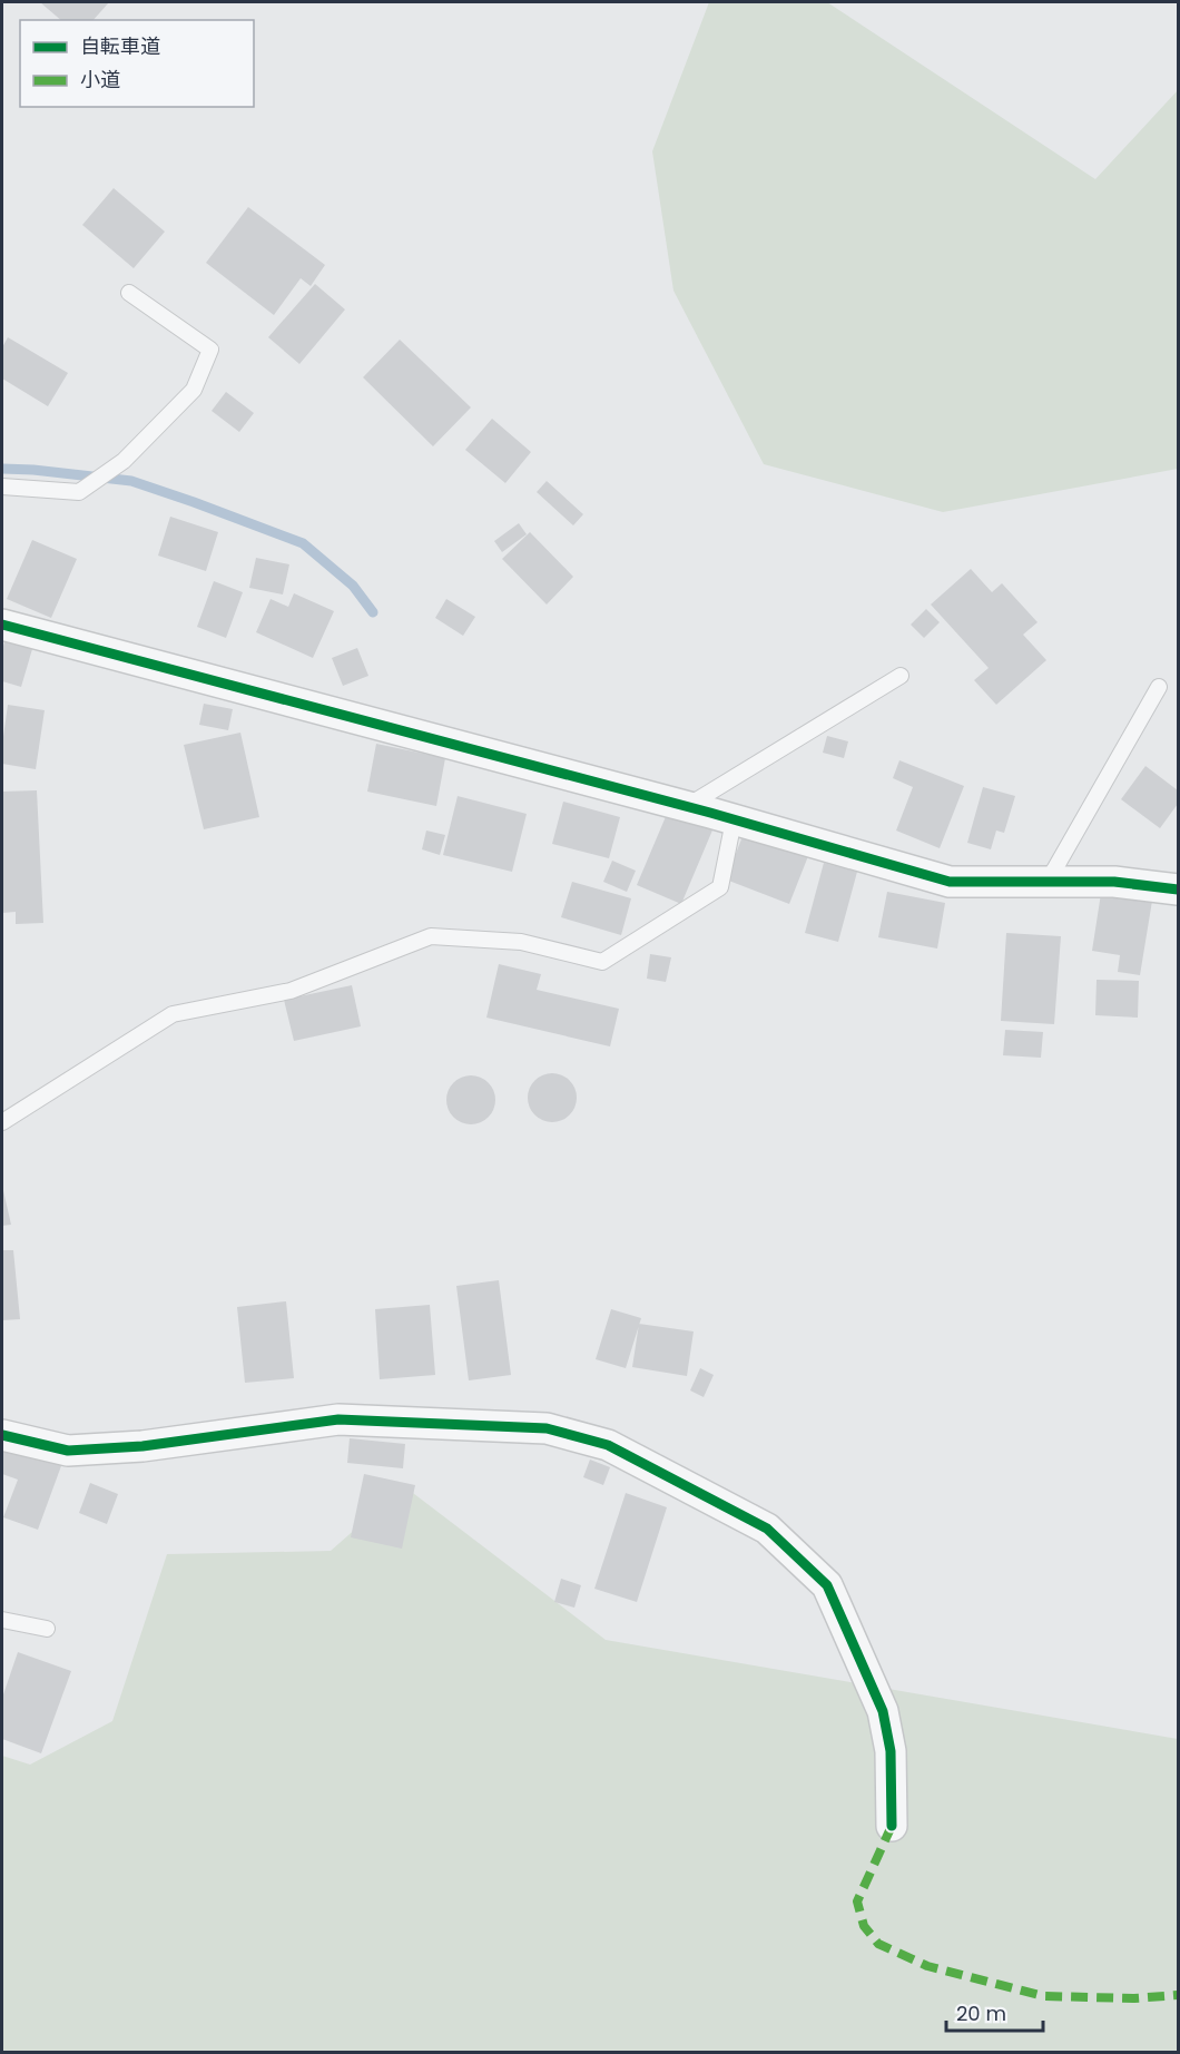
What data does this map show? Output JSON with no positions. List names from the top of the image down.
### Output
{
  "legend": ["自転車道", "小道"],
  "scale_bar": "20 m"
}
